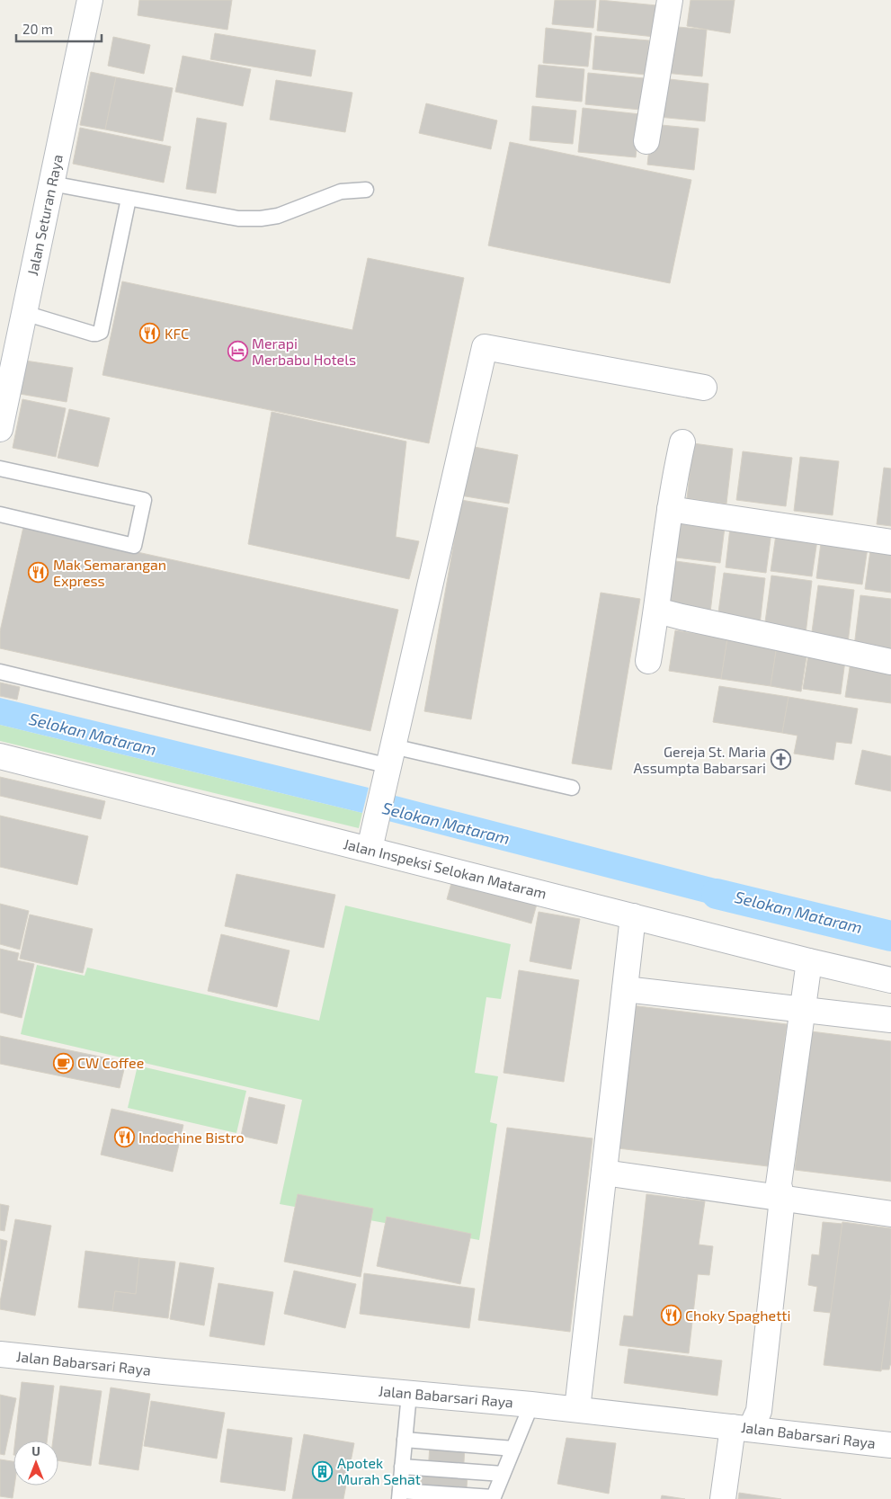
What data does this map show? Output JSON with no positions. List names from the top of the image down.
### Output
{
  "streets": {
    "street": ["Jalan Seturan Raya", "Jalan Inspeksi Selokan Mataram", "Jalan Babarsari Raya"]
  },
  "water": ["Selokan Mataram"],
  "places": {
    "restaurant": [
      "KFC",
      "Mak Semarangan Express",
      "Indochine Bistro",
      "Choky Spaghetti"
    ],
    "hotel": ["Merapi Merbabu Hotels"],
    "church": ["Gereja St. Maria Assumpta Babarsari"],
    "cafe": ["CW Coffee"],
    "building": ["Apotek Murah Sehat"]
  },
  "scale_bar": "20 m",
  "north": "top"
}
